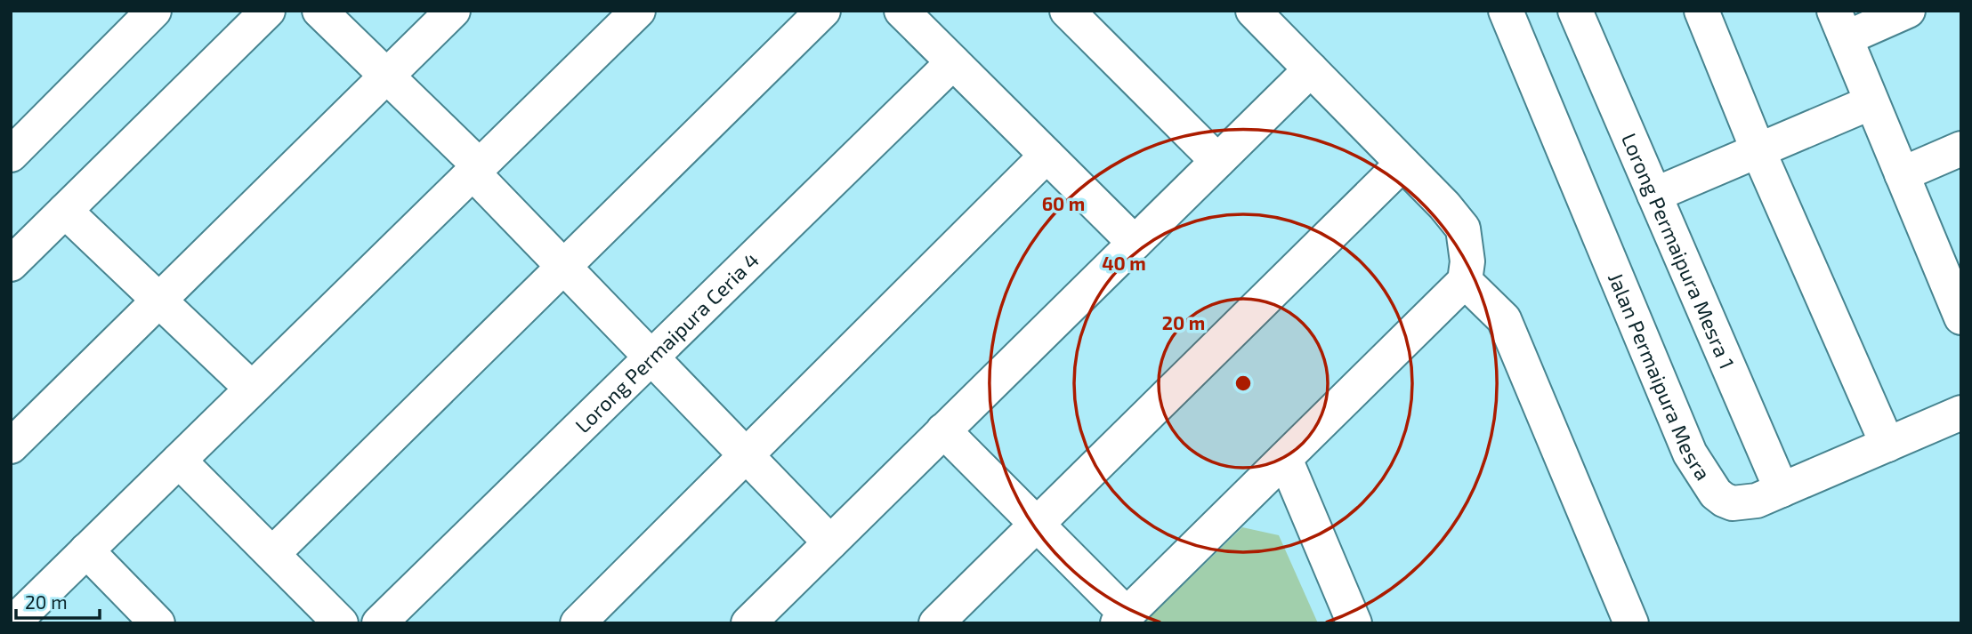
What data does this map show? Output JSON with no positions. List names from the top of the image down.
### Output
{
  "streets": {
    "street": ["Lorong Permaipura Mesra 1", "Lorong Permaipura Ceria 4", "Jalan Permaipura Mesra"]
  },
  "crossings": [
    ["Lorong Permaipura Mesra 1", "Jalan Permaipura Mesra"]
  ],
  "scale_bar": "20 m",
  "rings": ["60 m", "40 m", "20 m"]
}
